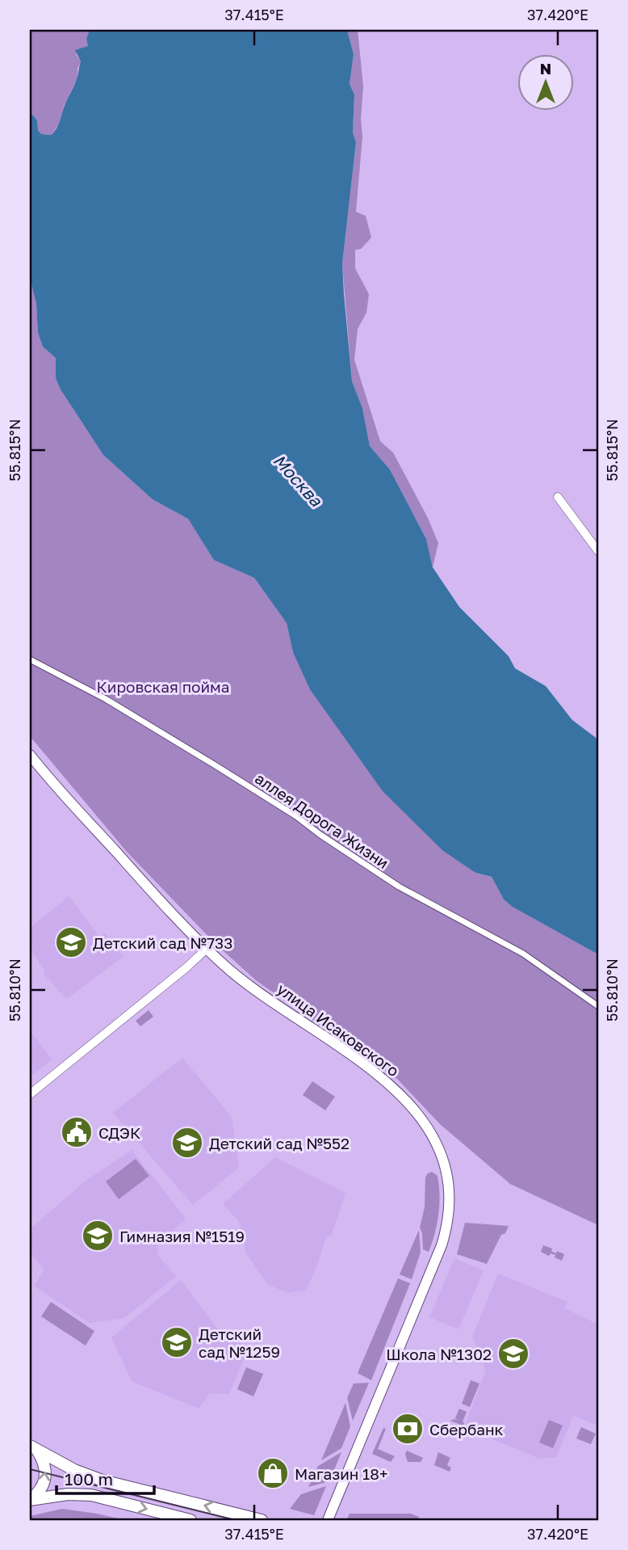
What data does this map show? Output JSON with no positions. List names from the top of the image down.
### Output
{
  "streets": {
    "street": ["аллея Дорога Жизни", "улица Исаковского"]
  },
  "water": ["Москва"],
  "parks": ["Кировская пойма"],
  "places": {
    "school or university": [
      "Детский сад №733",
      "Детский сад №552",
      "Гимназия №1519",
      "Детский сад №1259",
      "Школа №1302"
    ],
    "public building": ["СДЭК"],
    "bank": ["Сбербанк"],
    "shop": ["Магазин 18+"]
  },
  "scale_bar": "100 m",
  "north": "top",
  "coordinates": [
    "37.415°E",
    "37.420°E",
    "55.815°N",
    "55.810°N"
  ]
}
